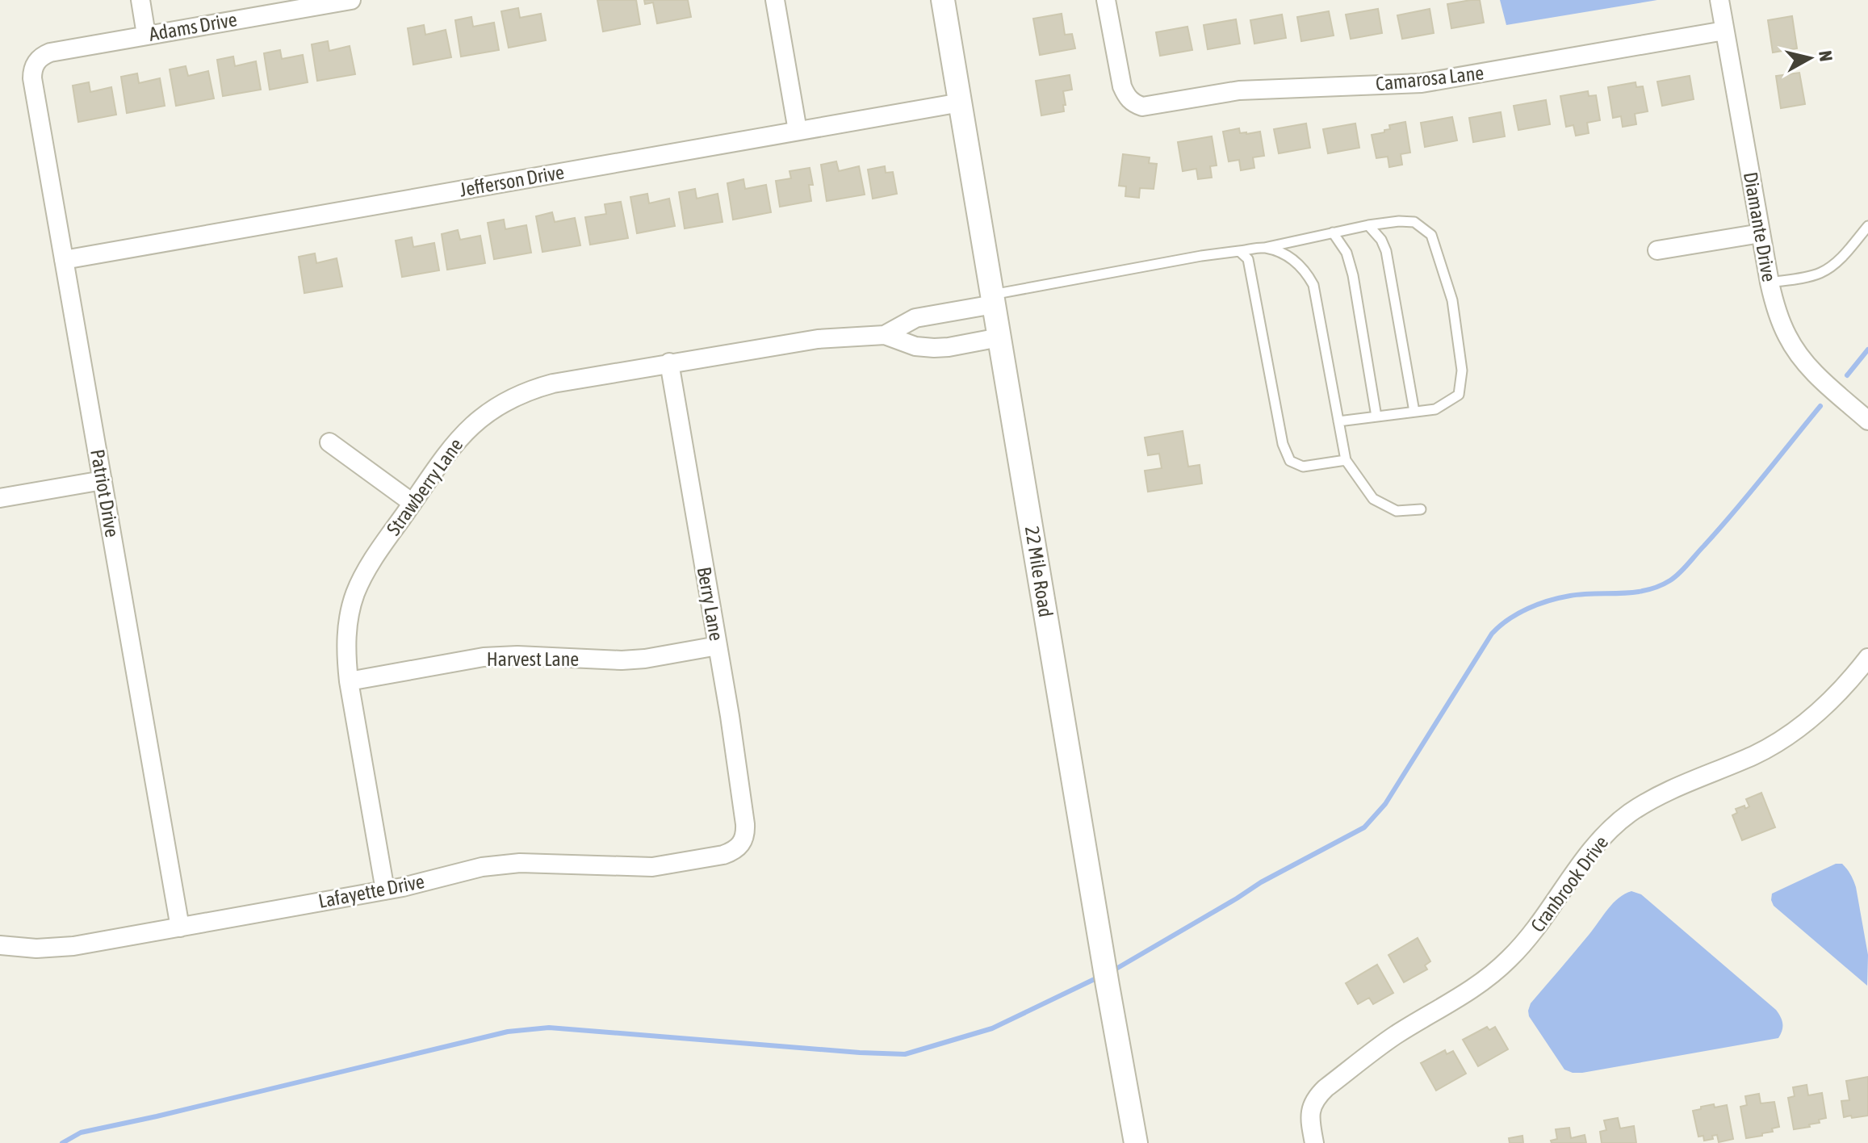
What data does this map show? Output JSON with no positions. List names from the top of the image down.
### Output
{
  "streets": {
    "street": [
      "Adams Drive",
      "Camarosa Lane",
      "Jefferson Drive",
      "Diamante Drive",
      "Strawberry Lane",
      "Patriot Drive",
      "22 Mile Road",
      "Berry Lane",
      "Harvest Lane",
      "Cranbrook Drive",
      "Lafayette Drive"
    ]
  },
  "crossings": [
    ["Adams Drive", "Patriot Drive"],
    ["Camarosa Lane", "Diamante Drive"],
    ["Jefferson Drive", "Patriot Drive"],
    ["Jefferson Drive", "22 Mile Road"],
    ["Strawberry Lane", "22 Mile Road"],
    ["Strawberry Lane", "Berry Lane"],
    ["Strawberry Lane", "Harvest Lane"],
    ["Strawberry Lane", "Lafayette Drive"],
    ["Patriot Drive", "Lafayette Drive"],
    ["Berry Lane", "Harvest Lane"],
    ["Berry Lane", "Lafayette Drive"]
  ],
  "north": "right"
}
